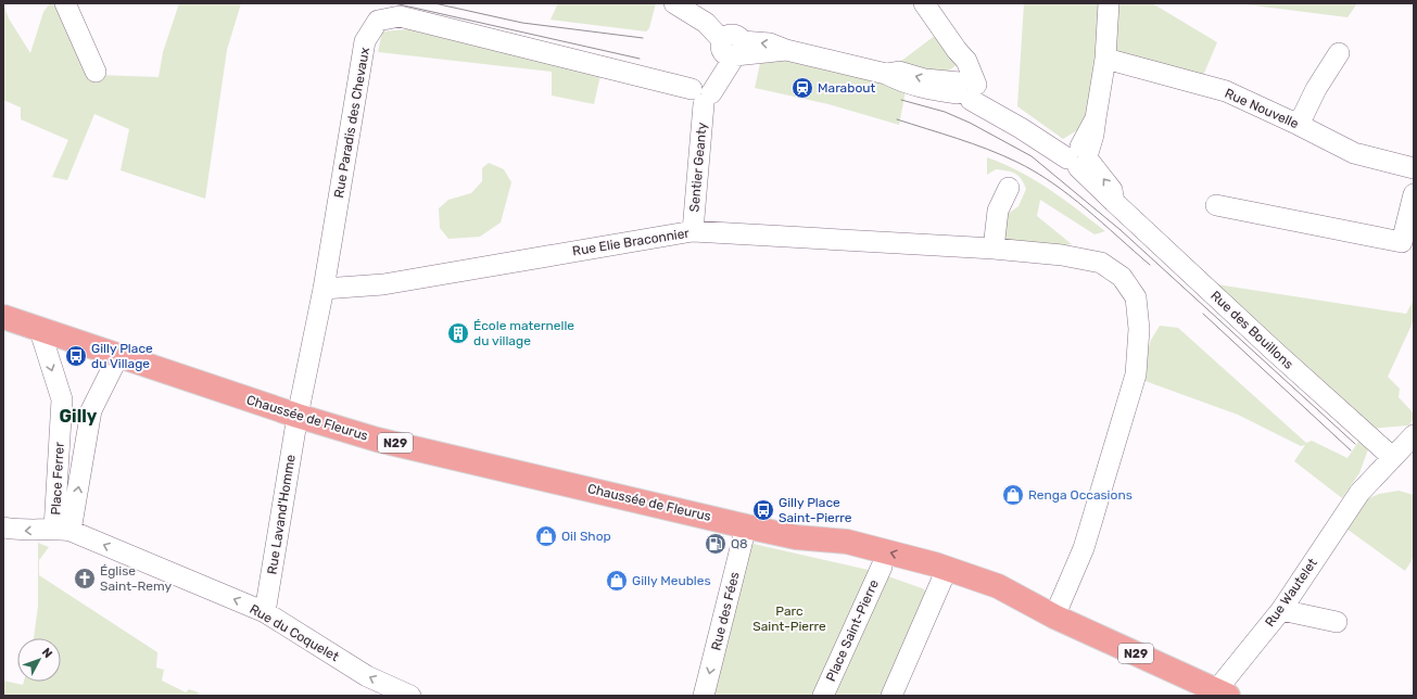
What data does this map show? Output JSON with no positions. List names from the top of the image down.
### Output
{
  "streets": {
    "main road": ["Chaussée de Fleurus", "N29"],
    "street": [
      "Rue Nouvelle",
      "Rue Paradis des Chevaux",
      "Sentier Geanty",
      "Rue Elie Braconnier",
      "Rue des Bouillons",
      "Place Ferrer",
      "Rue Lavand'Homme",
      "Rue Wautelet",
      "Rue des Fées",
      "Place Saint-Pierre",
      "Rue du Coquelet"
    ]
  },
  "crossings": [
    ["Rue Paradis des Chevaux", "Sentier Geanty"],
    ["Rue Paradis des Chevaux", "Rue Elie Braconnier"],
    ["Rue Paradis des Chevaux", "Chaussée de Fleurus"],
    ["Rue Paradis des Chevaux", "Rue Lavand'Homme"],
    ["Sentier Geanty", "Rue Elie Braconnier"],
    ["Rue Elie Braconnier", "Chaussée de Fleurus"],
    ["Rue des Bouillons", "Rue Wautelet"],
    ["Chaussée de Fleurus", "Place Ferrer"],
    ["Chaussée de Fleurus", "Rue Lavand'Homme"],
    ["Chaussée de Fleurus", "Rue Wautelet"],
    ["Chaussée de Fleurus", "Rue des Fées"],
    ["Chaussée de Fleurus", "Place Saint-Pierre"],
    ["Place Ferrer", "Rue du Coquelet"],
    ["Rue Lavand'Homme", "Rue du Coquelet"]
  ],
  "one_way": ["Rue des Fées", "Rue du Coquelet"],
  "districts": ["Gilly"],
  "parks": ["Parc Saint-Pierre"],
  "places": {
    "station": ["Marabout"],
    "building": ["École maternelle du village"],
    "bus stop": ["Gilly Place du Village", "Gilly Place Saint-Pierre"],
    "shop": ["Renga Occasions", "Oil Shop", "Gilly Meubles"],
    "fuel station": ["Q8"],
    "church": ["Église Saint-Remy"]
  },
  "north": "top right"
}
